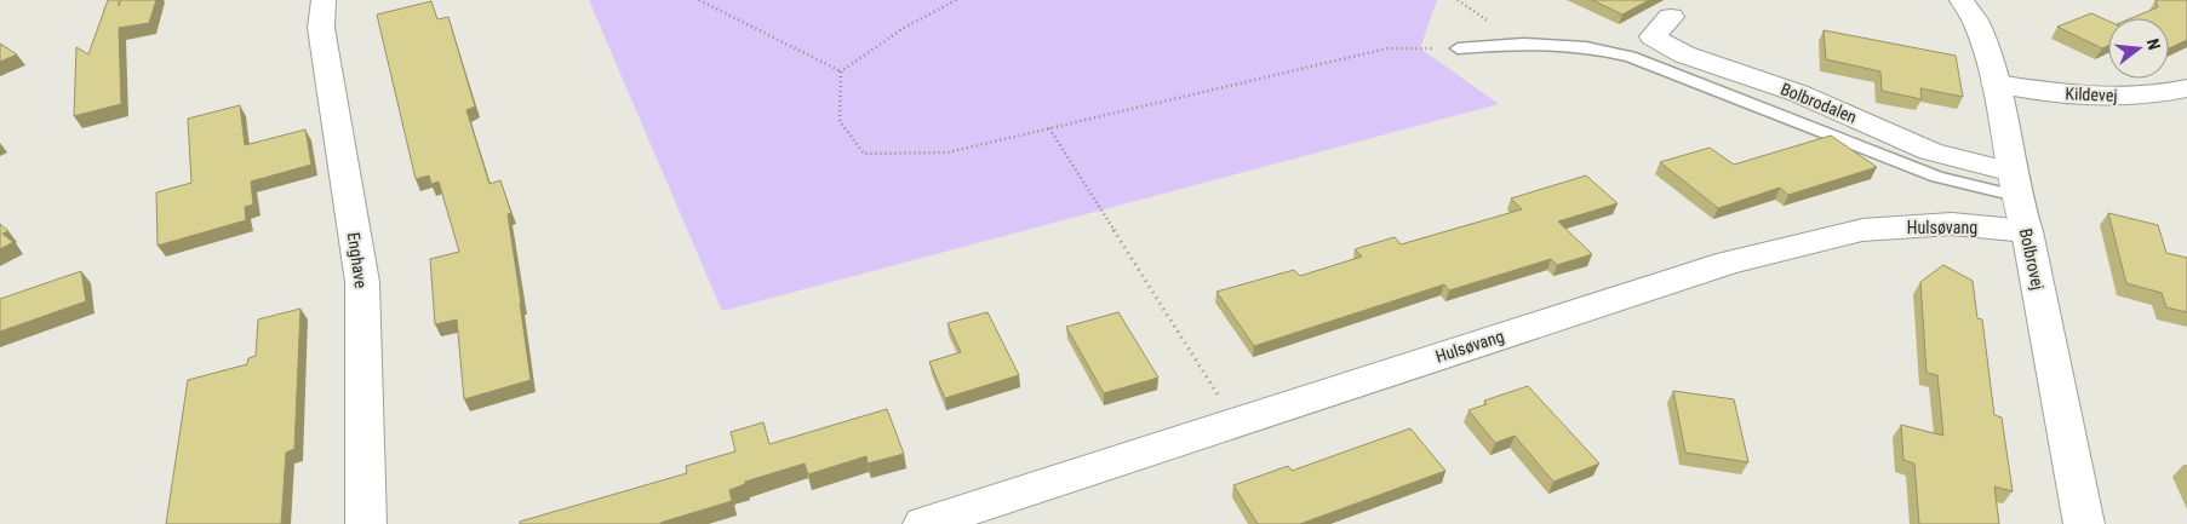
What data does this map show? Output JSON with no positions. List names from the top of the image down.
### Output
{
  "streets": {
    "street": [
      "Kildevej",
      "Bolbrodalen",
      "Hulsøvang",
      "Bolbrovej",
      "Enghave"
    ]
  },
  "crossings": [
    ["Kildevej", "Bolbrovej"],
    ["Bolbrodalen", "Bolbrovej"],
    ["Hulsøvang", "Bolbrovej"]
  ],
  "north": "right"
}
